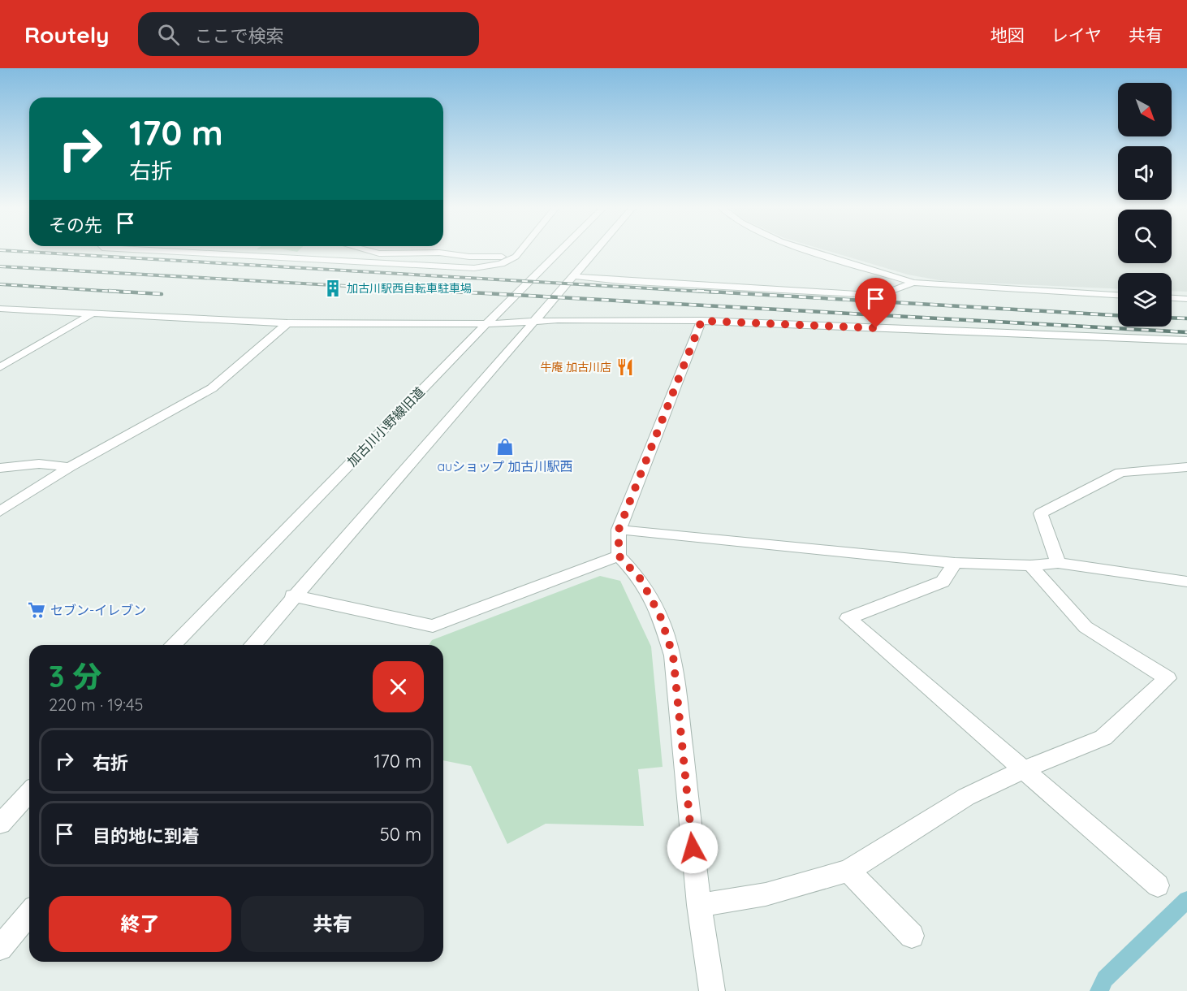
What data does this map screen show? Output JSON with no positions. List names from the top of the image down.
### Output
{
  "streets": {
    "street": ["加古川小野線旧道"]
  },
  "places": {
    "building": ["加古川駅西自転車駐車場"],
    "restaurant": ["牛庵 加古川店"],
    "shop": ["auショップ 加古川駅西"],
    "supermarket": ["セブン-イレブン"]
  },
  "north": "bottom right",
  "page": {
    "header": "Routely",
    "search": "ここで検索",
    "nav": ["地図", "レイヤ", "共有"],
    "turn": ["170 m", "右折"],
    "then": "その先",
    "heading": ["3 分", "220 m · 19:45"],
    "list": [
      {
        "name": "右折",
        "value": "170 m"
      },
      {
        "name": "目的地に到着",
        "value": "50 m"
      }
    ],
    "buttons": ["終了", "共有"]
  }
}
